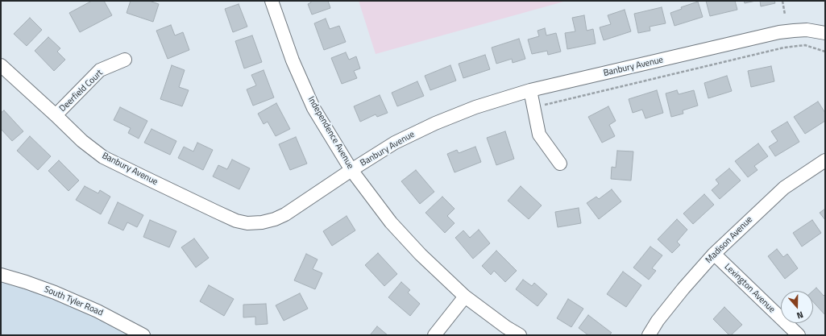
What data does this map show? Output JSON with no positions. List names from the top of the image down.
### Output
{
  "streets": {
    "street": [
      "Banbury Avenue",
      "Deerfield Court",
      "Independence Avenue",
      "Madison Avenue",
      "Lexington Avenue",
      "South Tyler Road"
    ]
  },
  "crossings": [
    ["Banbury Avenue", "Deerfield Court"],
    ["Banbury Avenue", "Independence Avenue"],
    ["Madison Avenue", "Lexington Avenue"]
  ],
  "north": "bottom"
}
